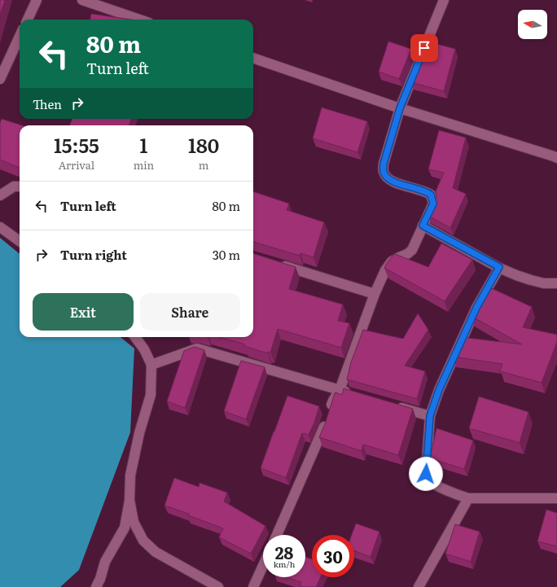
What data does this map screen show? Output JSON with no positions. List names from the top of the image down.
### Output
{
  "north": "left",
  "page": {
    "turn": ["80 m", "Turn left"],
    "then": "Then",
    "eta": [
      "15:55",
      "Arrival",
      "1",
      "min",
      "180",
      "m"
    ],
    "list": [
      {
        "name": "Turn left",
        "value": "80 m"
      },
      {
        "name": "Turn right",
        "value": "30 m"
      }
    ],
    "buttons": ["Exit", "Share"],
    "speed": "28 km/h",
    "limit": "30"
  }
}
